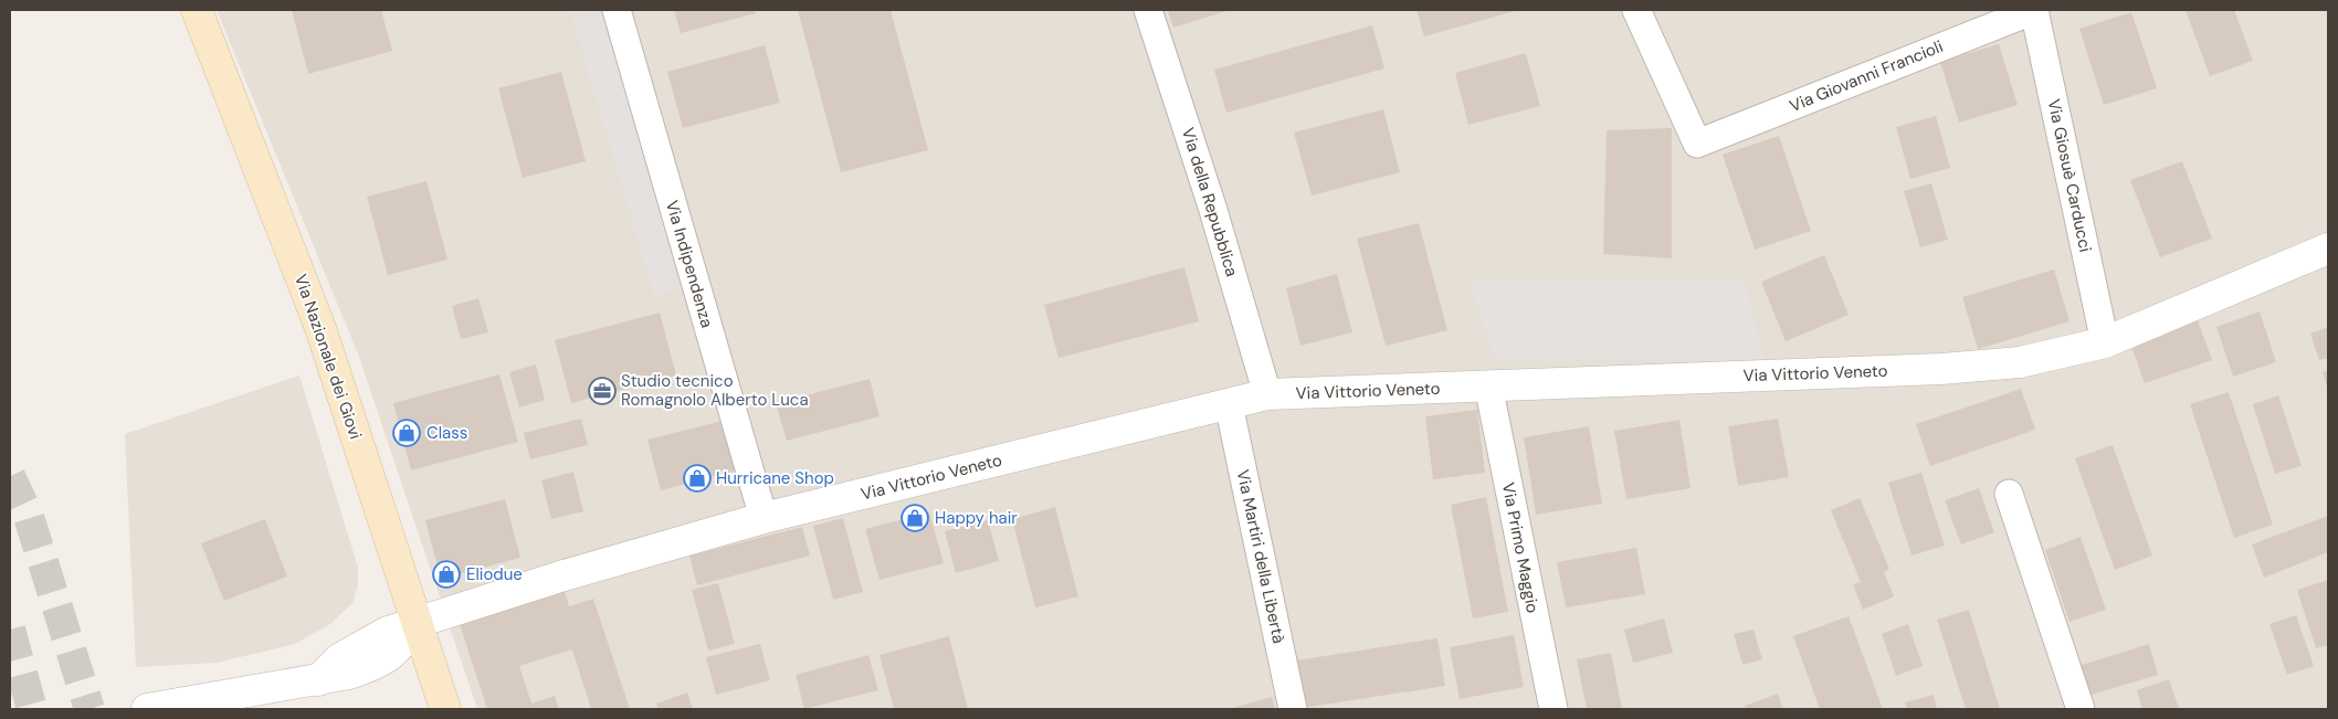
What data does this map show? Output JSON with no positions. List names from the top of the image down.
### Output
{
  "streets": {
    "main road": ["Via Nazionale dei Giovi"],
    "street": [
      "Via Giovanni Francioli",
      "Via Giosuè Carducci",
      "Via della Repubblica",
      "Via Indipendenza",
      "Via Vittorio Veneto",
      "Via Primo Maggio",
      "Via Martiri della Libertà"
    ]
  },
  "crossings": [
    ["Via Giovanni Francioli", "Via Giosuè Carducci"],
    ["Via Giosuè Carducci", "Via Vittorio Veneto"],
    ["Via della Repubblica", "Via Vittorio Veneto"],
    ["Via Indipendenza", "Via Vittorio Veneto"],
    ["Via Nazionale dei Giovi", "Via Vittorio Veneto"],
    ["Via Vittorio Veneto", "Via Primo Maggio"],
    ["Via Vittorio Veneto", "Via Martiri della Libertà"]
  ],
  "places": {
    "office": ["Studio tecnico Romagnolo Alberto Luca"],
    "shop": [
      "Class",
      "Hurricane Shop",
      "Happy hair",
      "Eliodue"
    ]
  }
}
